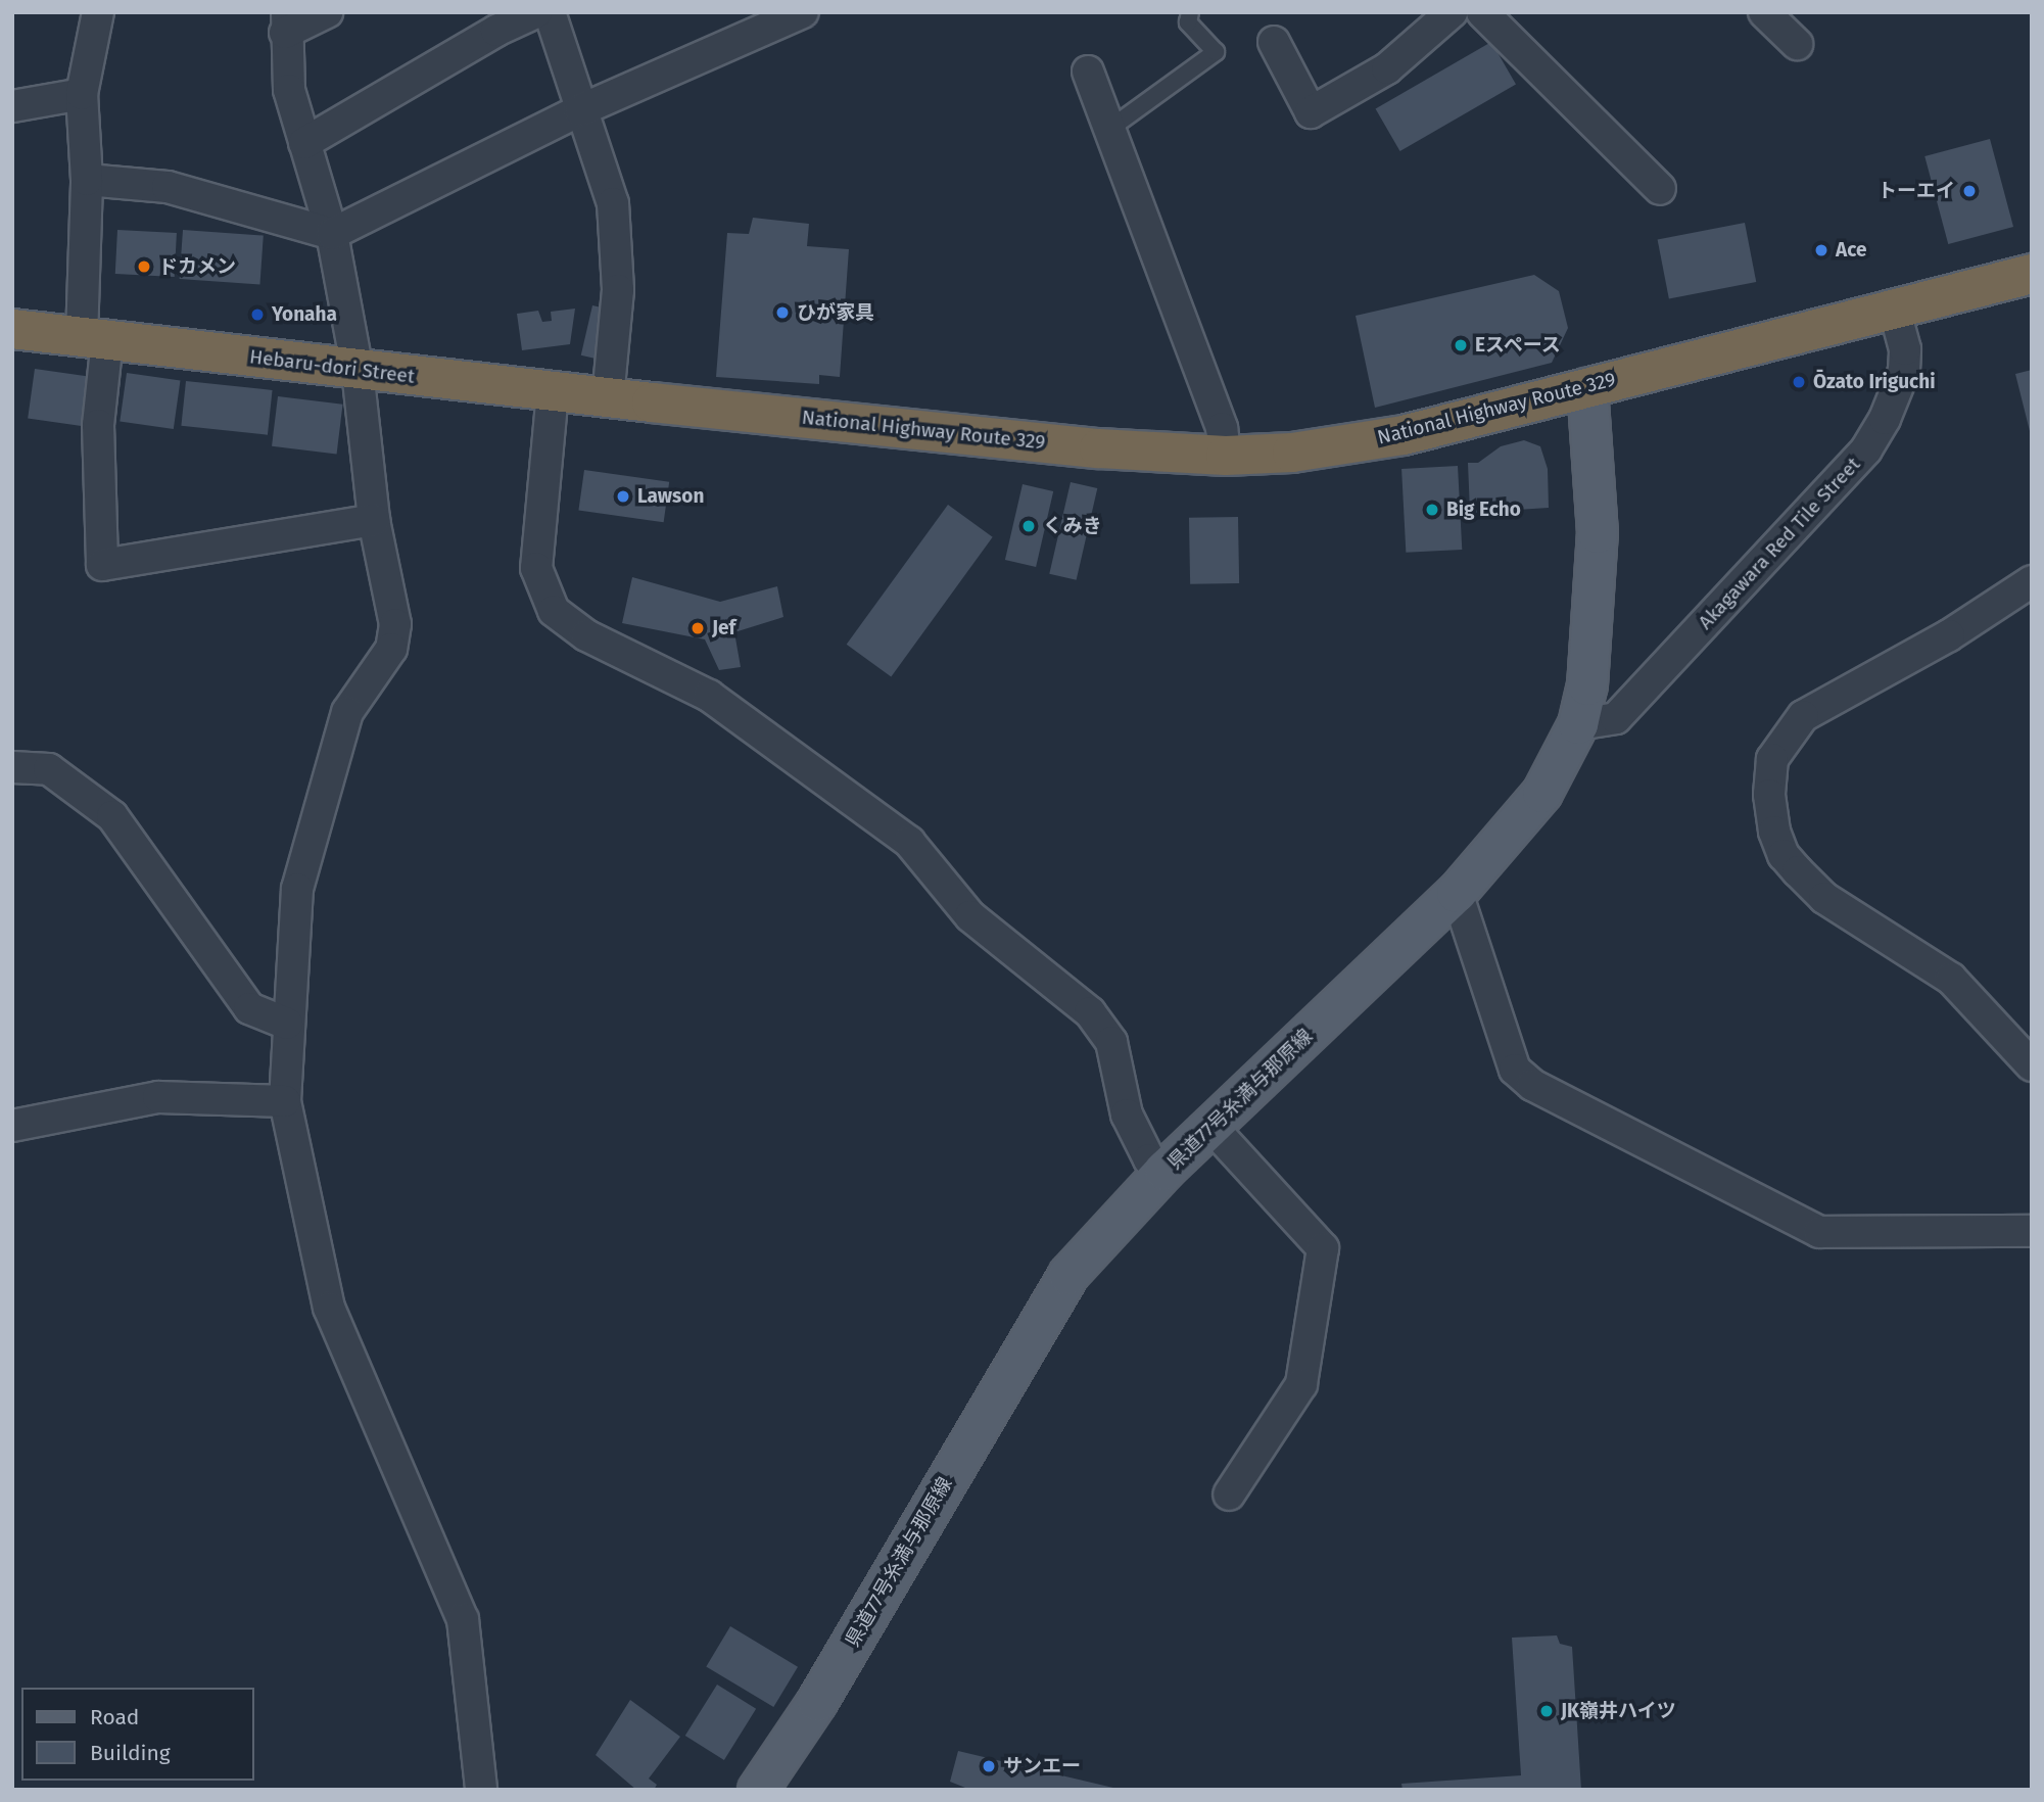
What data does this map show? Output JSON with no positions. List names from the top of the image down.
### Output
{
  "streets": {
    "highway": ["Hebaru-dori Street", "National Highway Route 329"],
    "main road": ["県道77号糸満与那原線"],
    "street": ["Akagawara Red Tile Street"]
  },
  "crossings": [
    ["Hebaru-dori Street", "National Highway Route 329"],
    ["National Highway Route 329", "Akagawara Red Tile Street"],
    ["National Highway Route 329", "県道77号糸満与那原線"],
    ["Akagawara Red Tile Street", "県道77号糸満与那原線"]
  ],
  "places": [
    "トーエイ",
    "Ace",
    "ドカメン",
    "ひが家具",
    "Yonaha",
    "Eスペース",
    "Ōzato Iriguchi",
    "Lawson",
    "Big Echo",
    "くみき",
    "Jef",
    "JK嶺井ハイツ",
    "サンエー"
  ],
  "legend": ["Road", "Building"]
}
